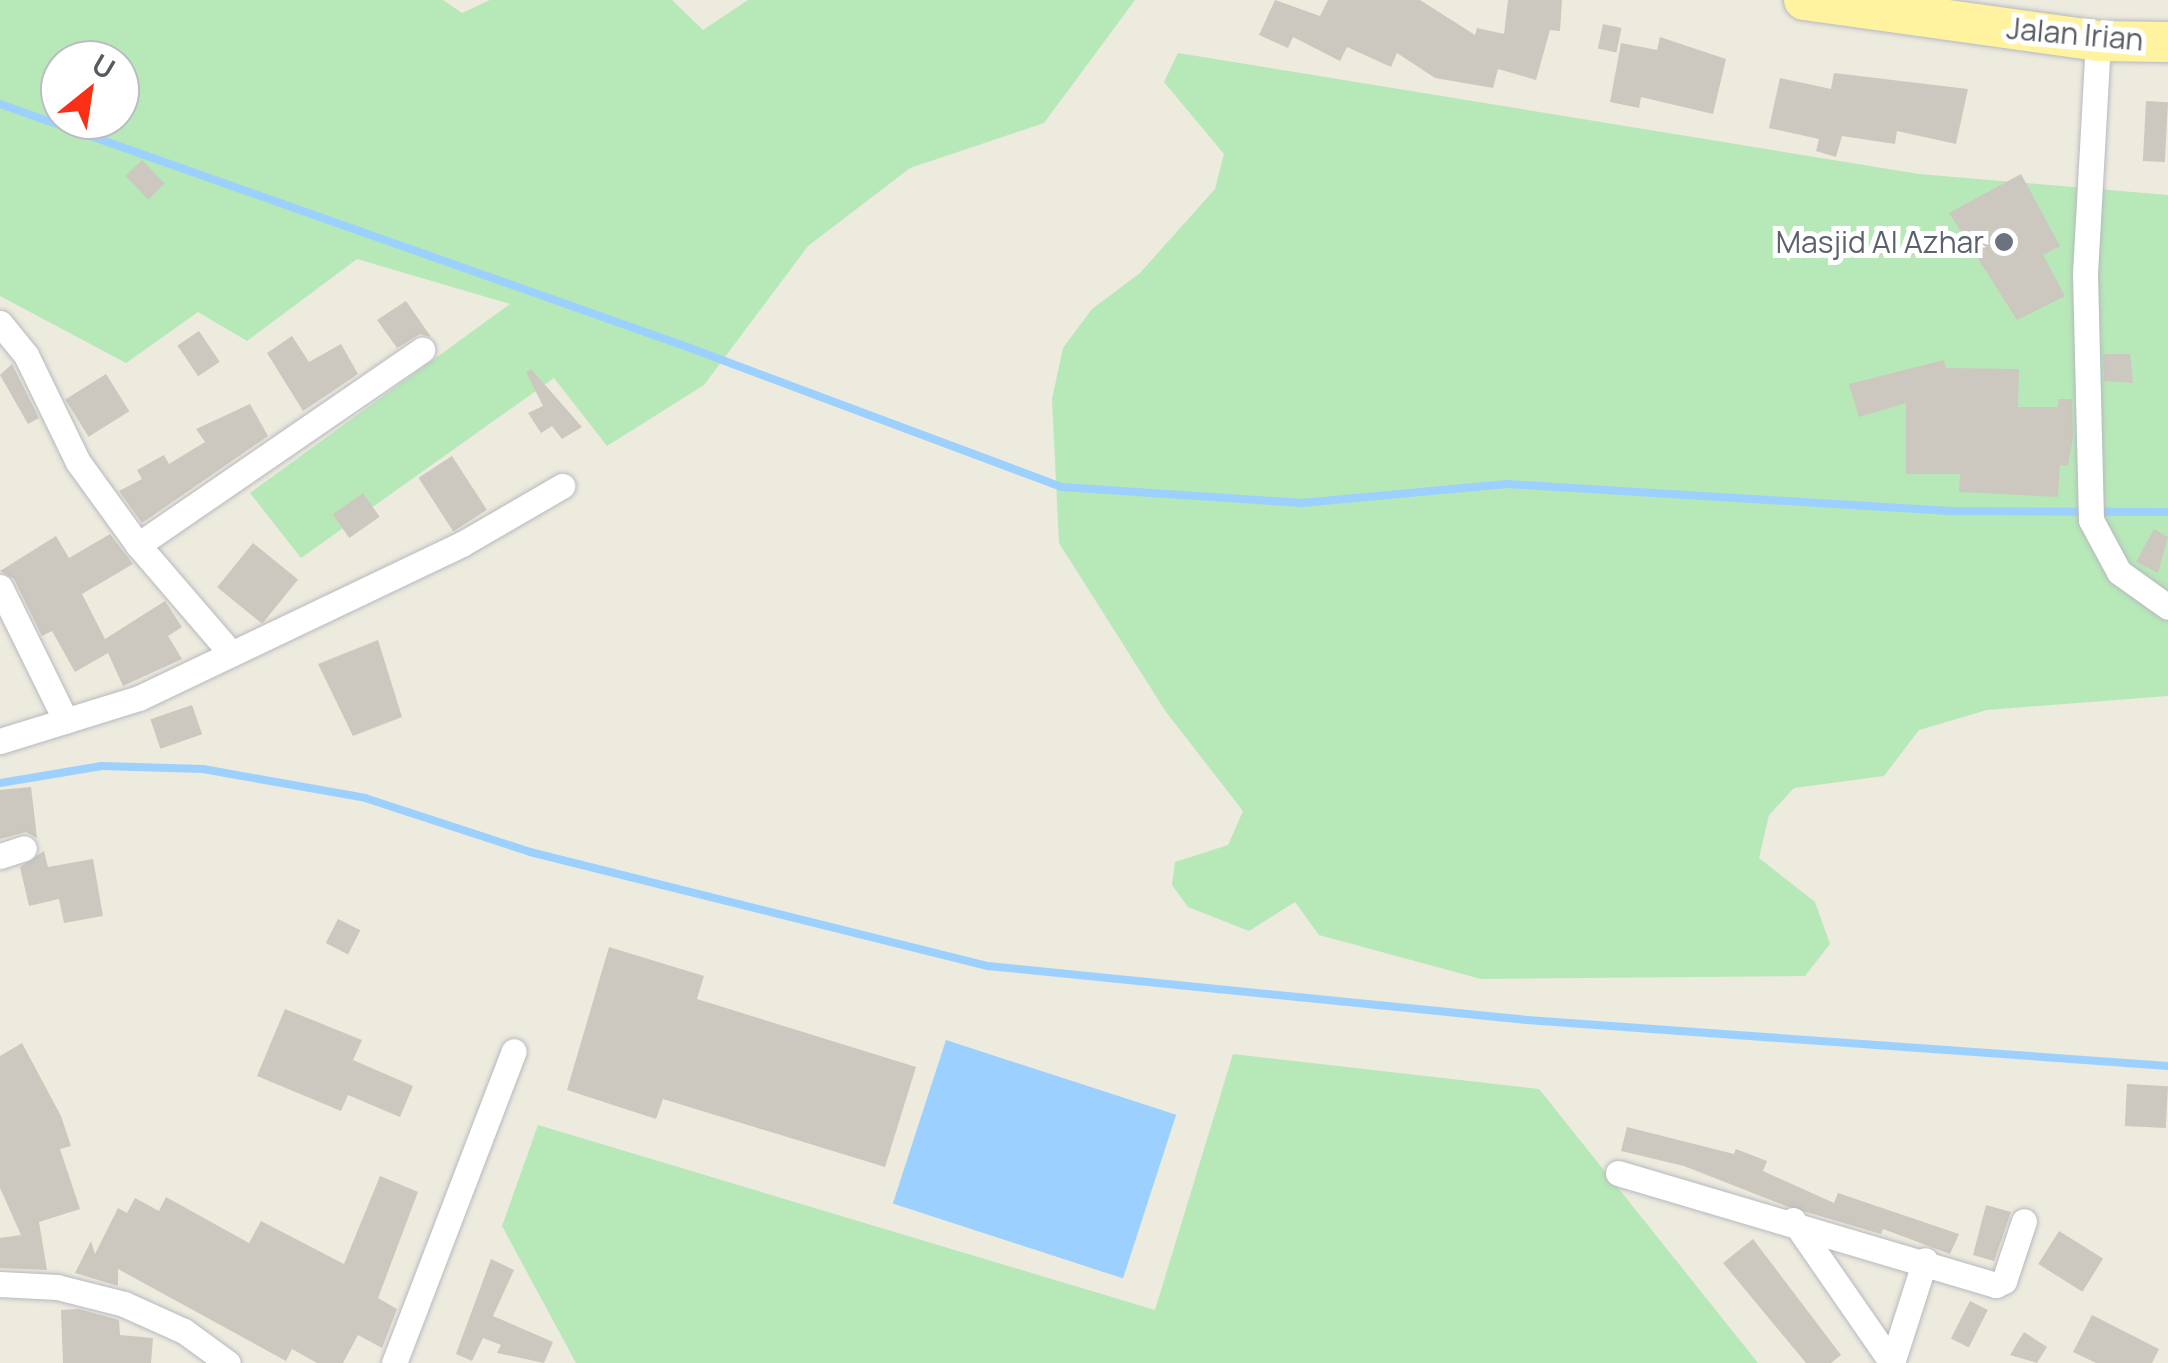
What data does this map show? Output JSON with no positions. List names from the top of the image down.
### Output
{
  "streets": {
    "main road": ["Jalan Irian"]
  },
  "places": ["Masjid Al Azhar"],
  "north": "top right"
}
